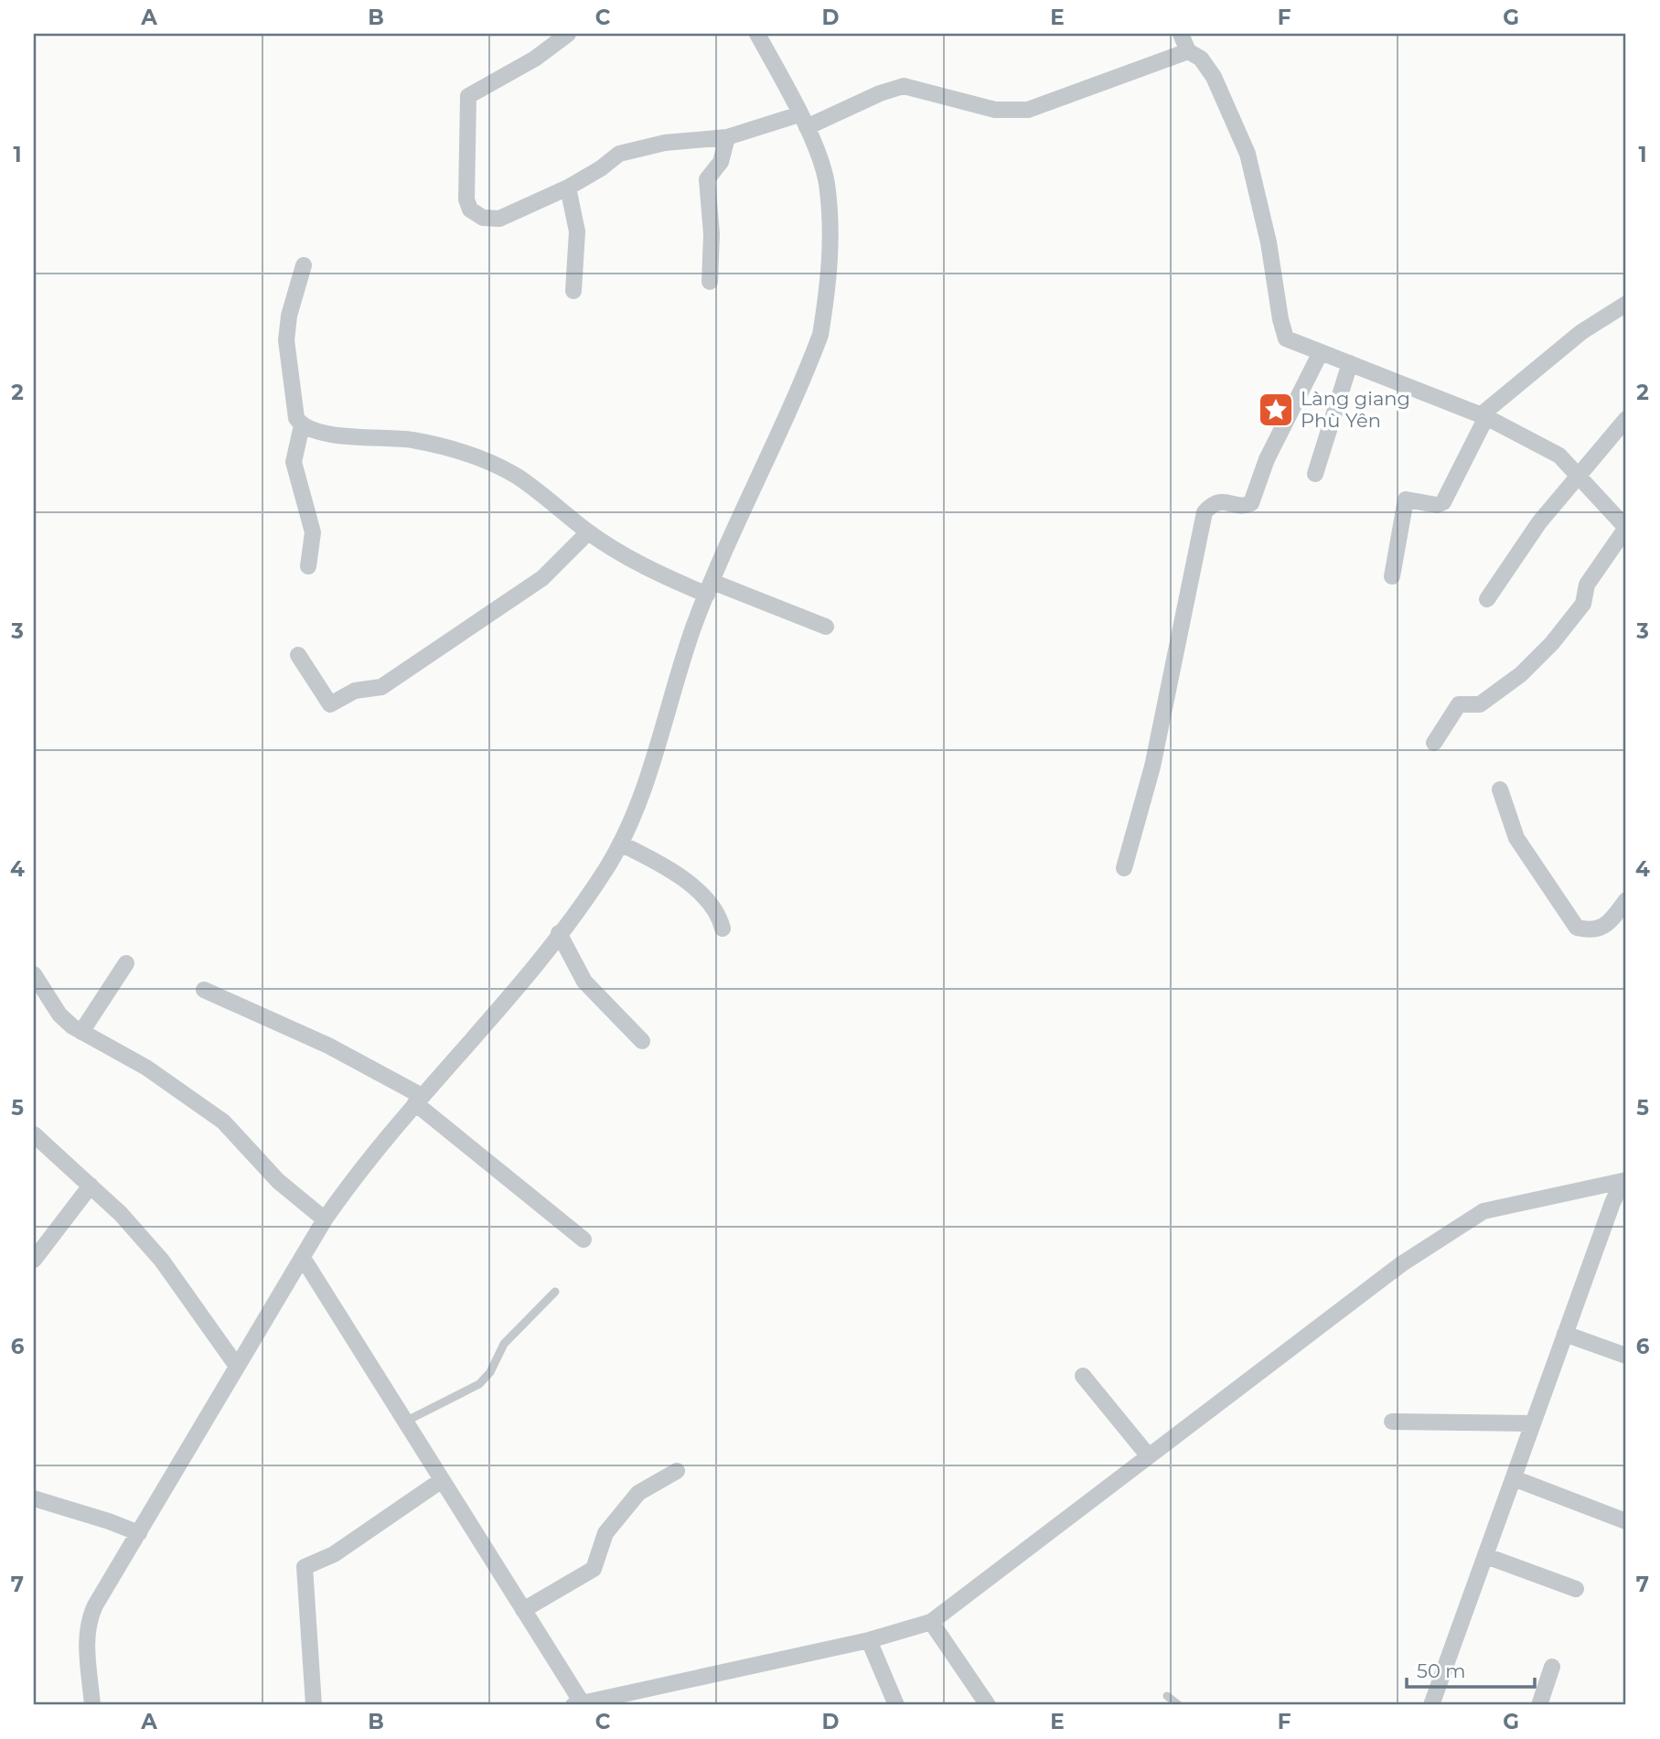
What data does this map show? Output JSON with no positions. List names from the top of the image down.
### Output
{
  "places": {
    "place": ["Làng giang Phù Yên"]
  },
  "scale_bar": "50 m",
  "grid": {
    "columns": [
      "A",
      "B",
      "C",
      "D",
      "E",
      "F",
      "G"
    ],
    "rows": [
      "1",
      "2",
      "3",
      "4",
      "5",
      "6",
      "7"
    ]
  }
}
